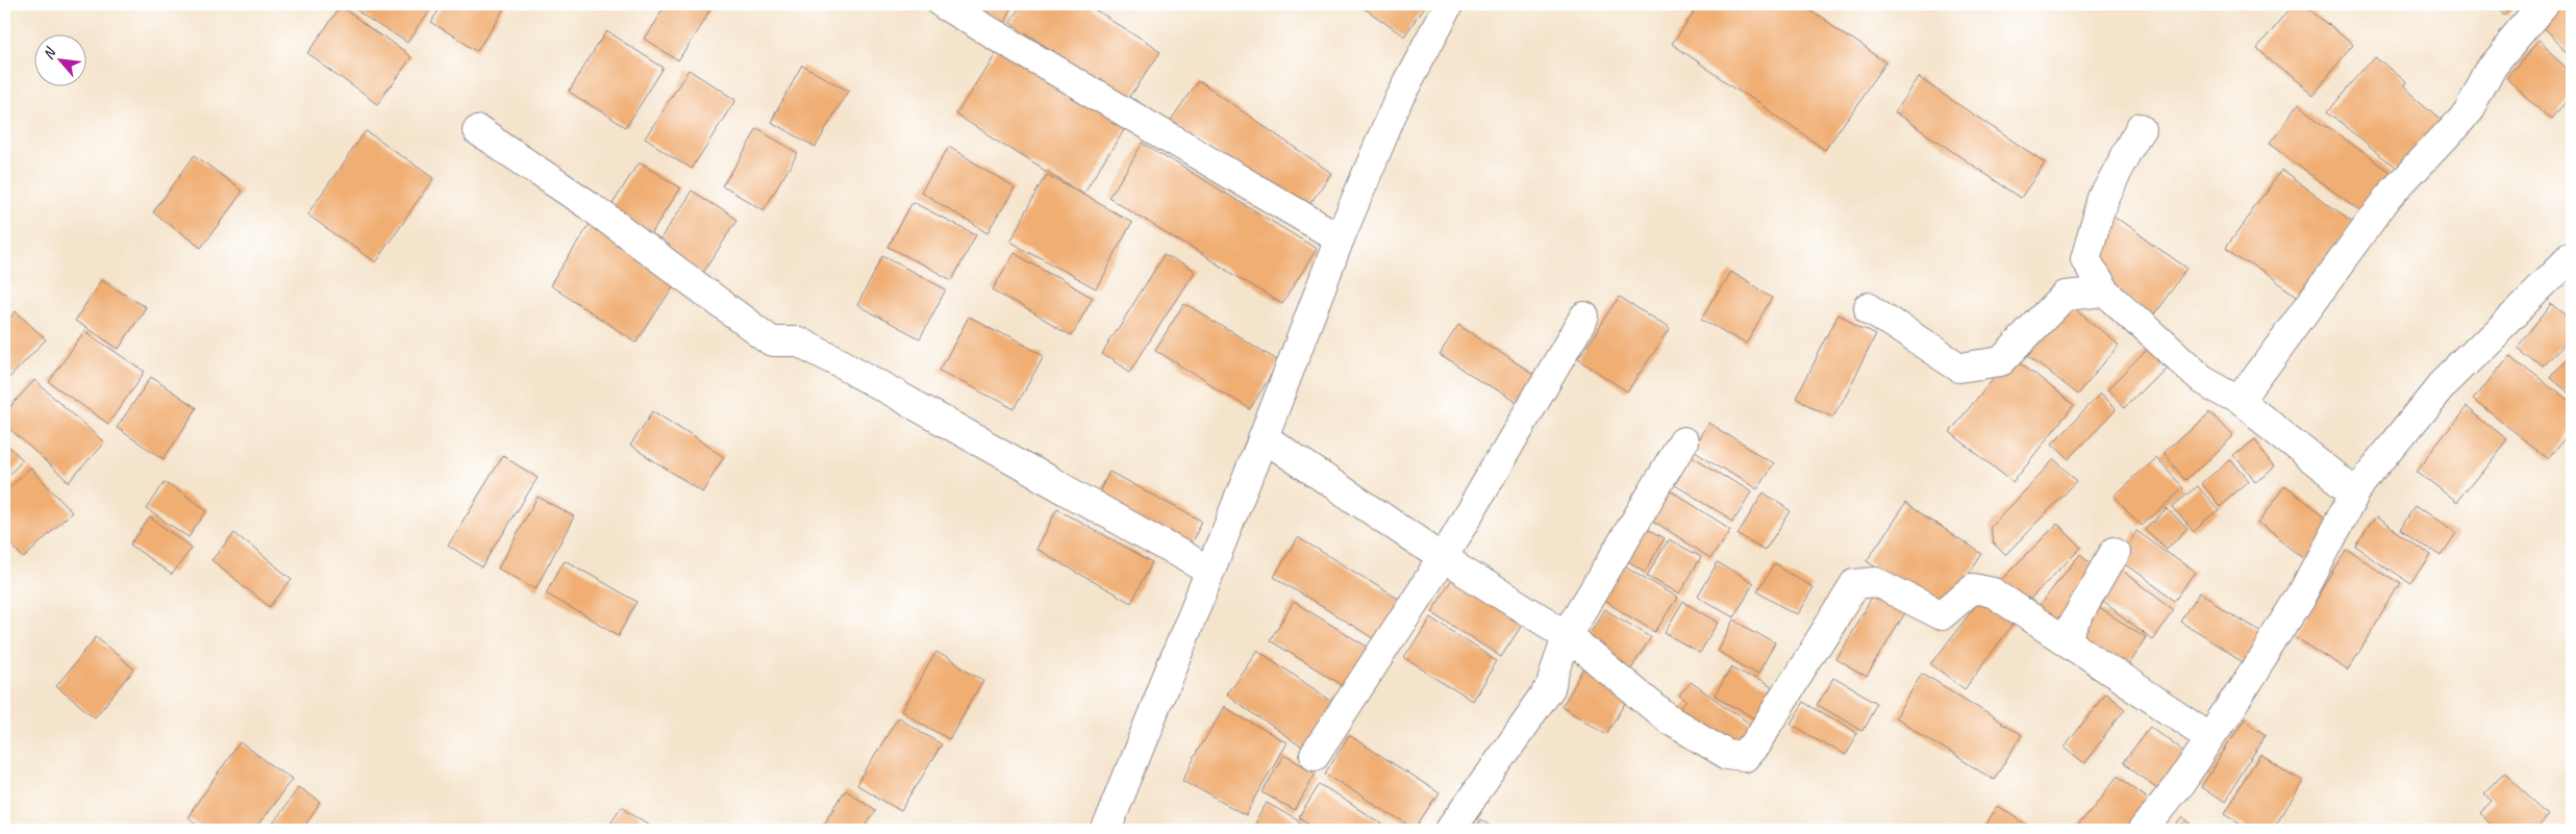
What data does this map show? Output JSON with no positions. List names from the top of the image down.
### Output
{
  "north": "top left"
}
